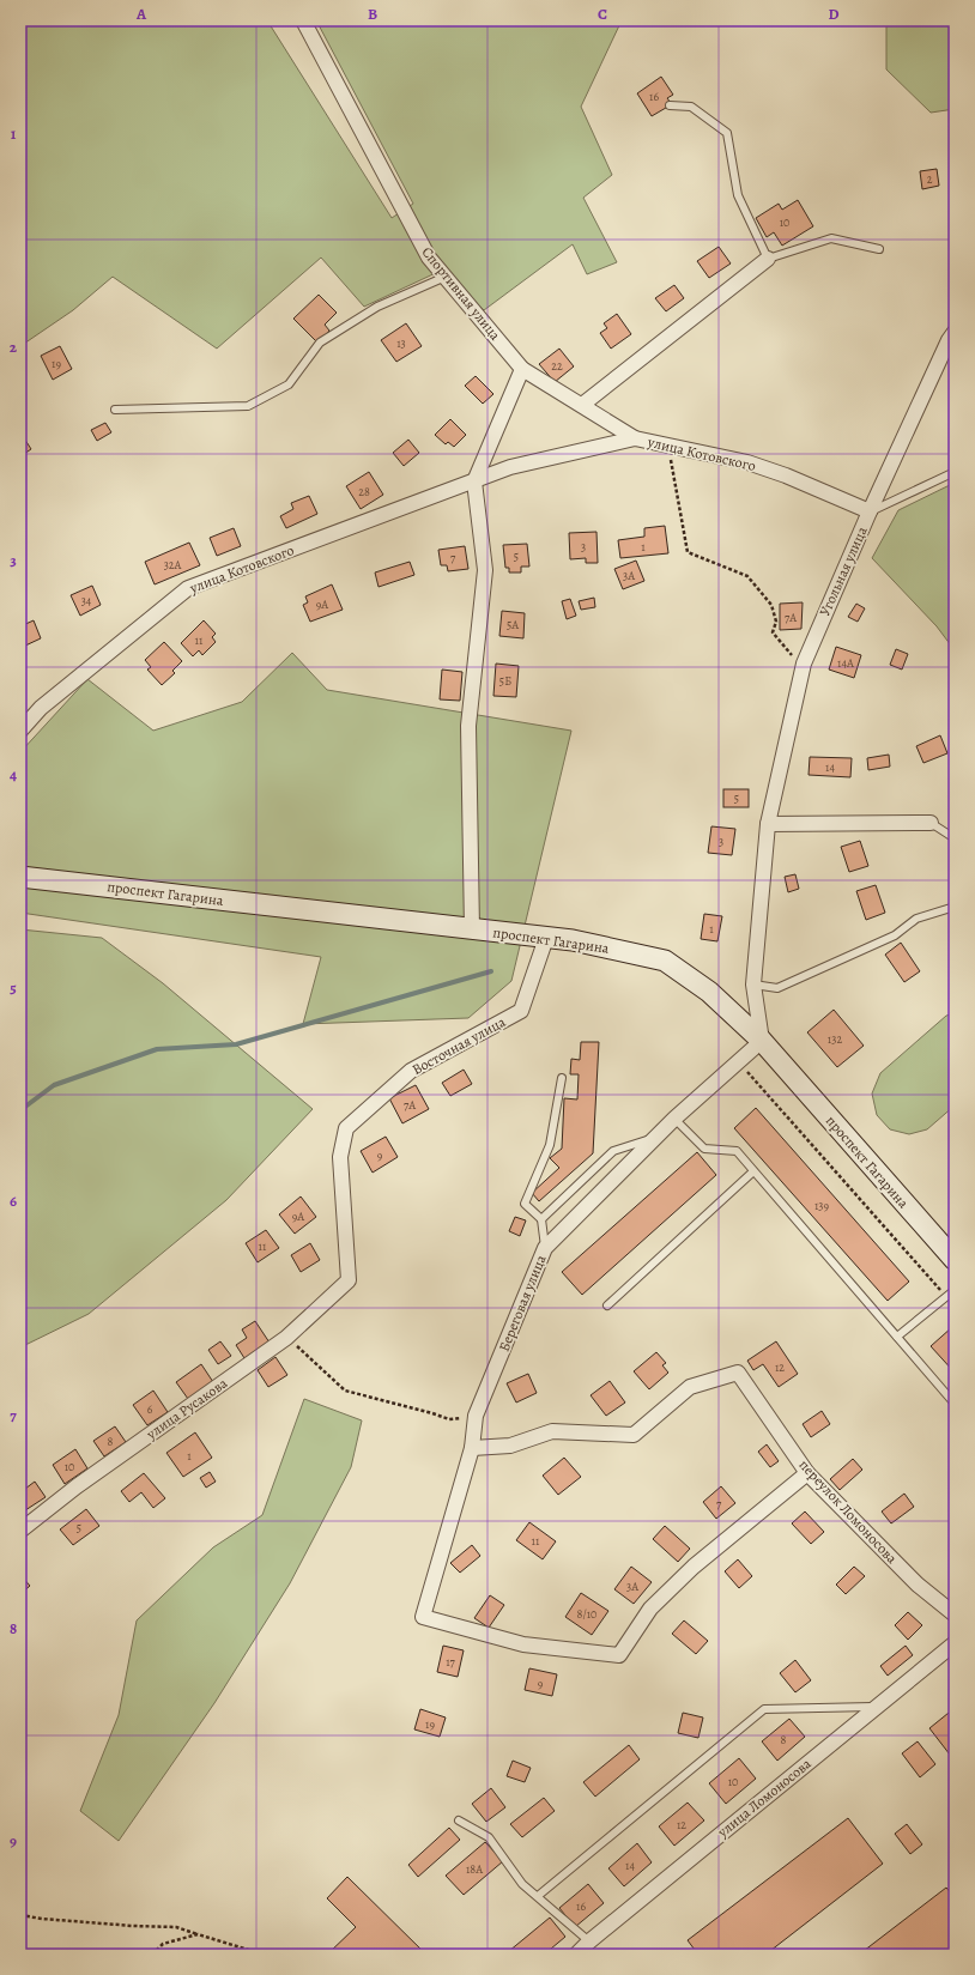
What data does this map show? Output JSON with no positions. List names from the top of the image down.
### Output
{
  "streets": {
    "main road": ["проспект Гагарина"],
    "street": [
      "Спортивная улица",
      "улица Котовского",
      "Угольная улица",
      "Восточная улица",
      "Береговая улица",
      "улица Русакова",
      "переулок Ломоносова",
      "улица Ломоносова"
    ]
  },
  "crossings": [
    ["Спортивная улица", "улица Котовского"],
    ["улица Котовского", "Угольная улица"],
    ["Угольная улица", "проспект Гагарина"],
    ["Угольная улица", "Береговая улица"],
    ["проспект Гагарина", "Восточная улица"],
    ["проспект Гагарина", "Береговая улица"],
    ["Восточная улица", "улица Русакова"],
    ["Береговая улица", "переулок Ломоносова"]
  ],
  "house_numbers": [
    "16",
    "2",
    "10",
    "13",
    "19",
    "22",
    "28",
    "3",
    "1",
    "5",
    "7",
    "32А",
    "3А",
    "34",
    "9А",
    "7А",
    "5А",
    "11",
    "14А",
    "5Б",
    "14",
    "5",
    "3",
    "1",
    "132",
    "7А",
    "9",
    "139",
    "9А",
    "11",
    "12",
    "6",
    "8",
    "1",
    "10",
    "7",
    "5",
    "11",
    "3А",
    "8/10",
    "17",
    "9",
    "19",
    "8",
    "10",
    "12",
    "14",
    "18А",
    "16"
  ],
  "grid": {
    "columns": [
      "A",
      "B",
      "C",
      "D"
    ],
    "rows": [
      "1",
      "2",
      "3",
      "4",
      "5",
      "6",
      "7",
      "8",
      "9"
    ]
  }
}
